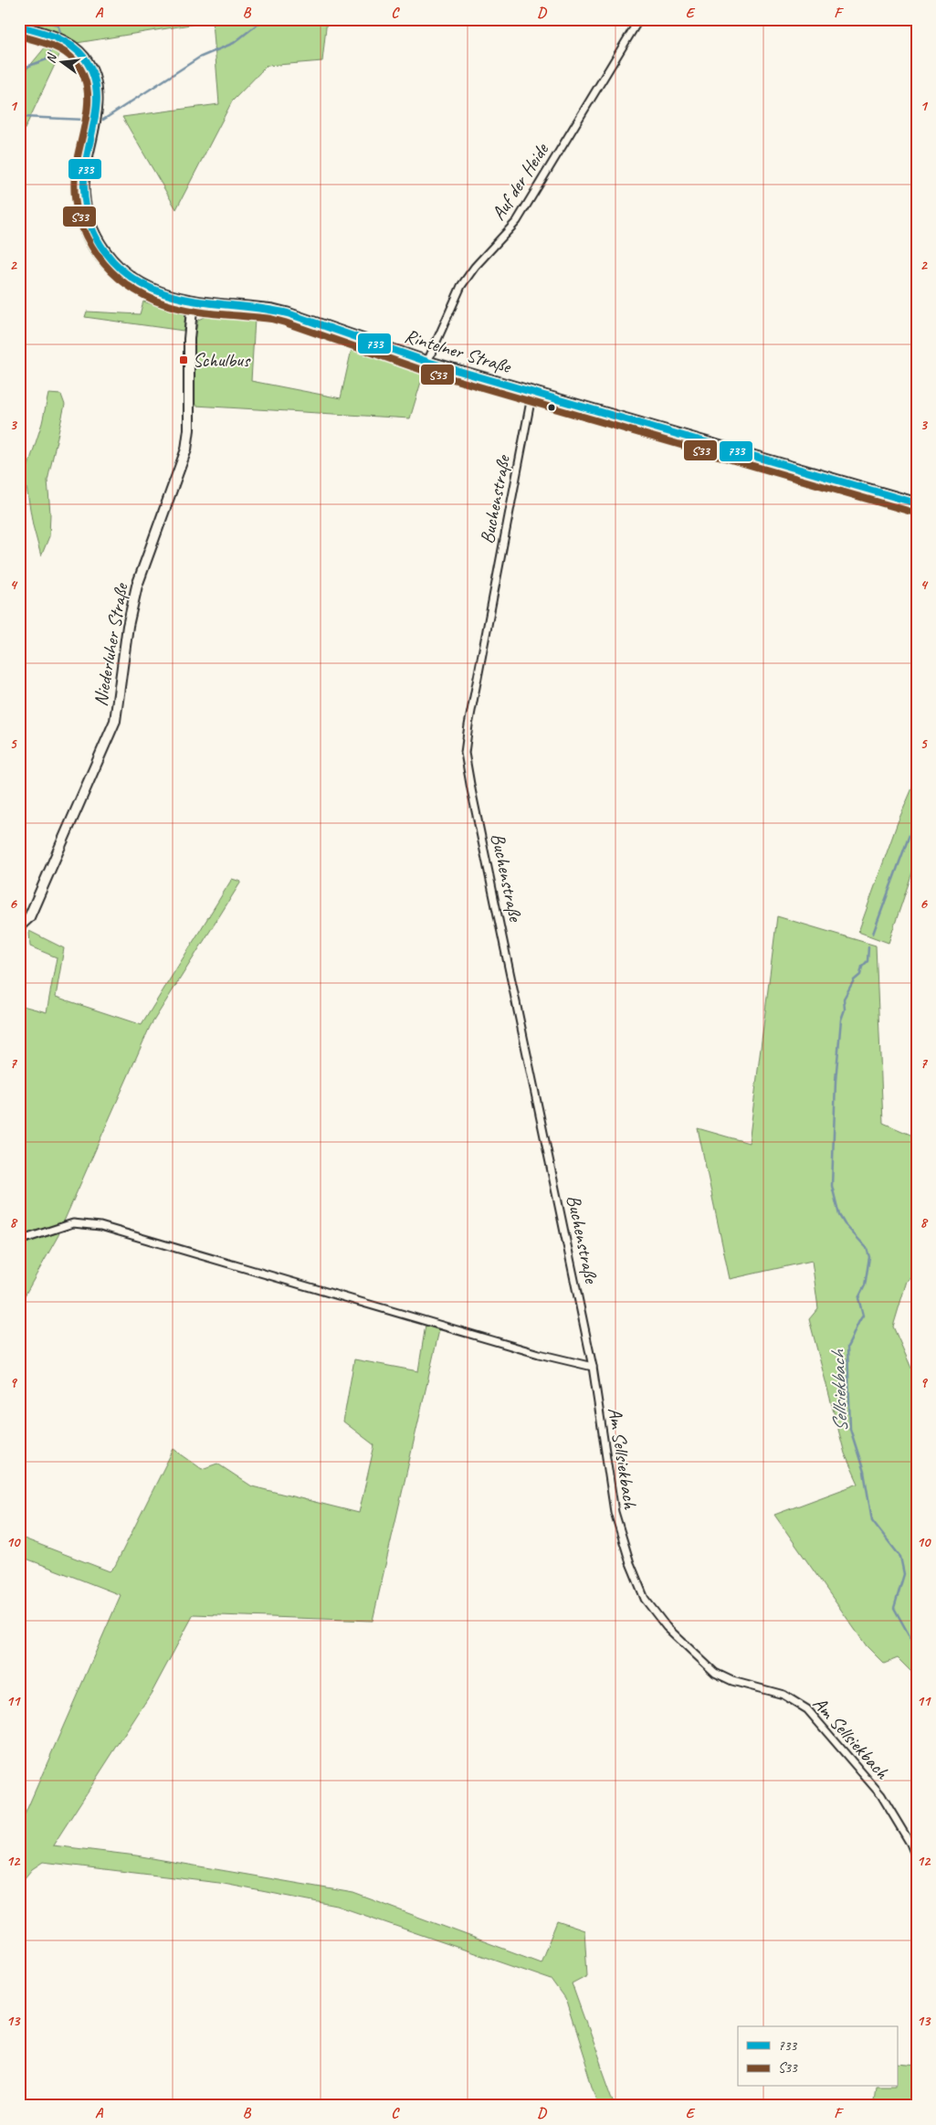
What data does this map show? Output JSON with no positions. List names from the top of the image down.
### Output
{
  "streets": {
    "main road": ["Rintelner Straße"],
    "street": [
      "Auf der Heide",
      "Buchenstraße",
      "Niederluher Straße",
      "Am Sellsiekbach"
    ]
  },
  "crossings": [
    ["Auf der Heide", "Rintelner Straße"],
    ["Rintelner Straße", "Buchenstraße"],
    ["Rintelner Straße", "Niederluher Straße"],
    ["Buchenstraße", "Am Sellsiekbach"]
  ],
  "water": ["Sellsiekbach"],
  "places": {
    "transit": ["Schulbus"]
  },
  "lines": ["transit line 733", "transit line S33"],
  "legend": ["733", "S33"],
  "north": "left",
  "grid": {
    "columns": [
      "A",
      "B",
      "C",
      "D",
      "E",
      "F"
    ],
    "rows": [
      "1",
      "2",
      "3",
      "4",
      "5",
      "6",
      "7",
      "8",
      "9",
      "10",
      "11",
      "12",
      "13"
    ]
  }
}
